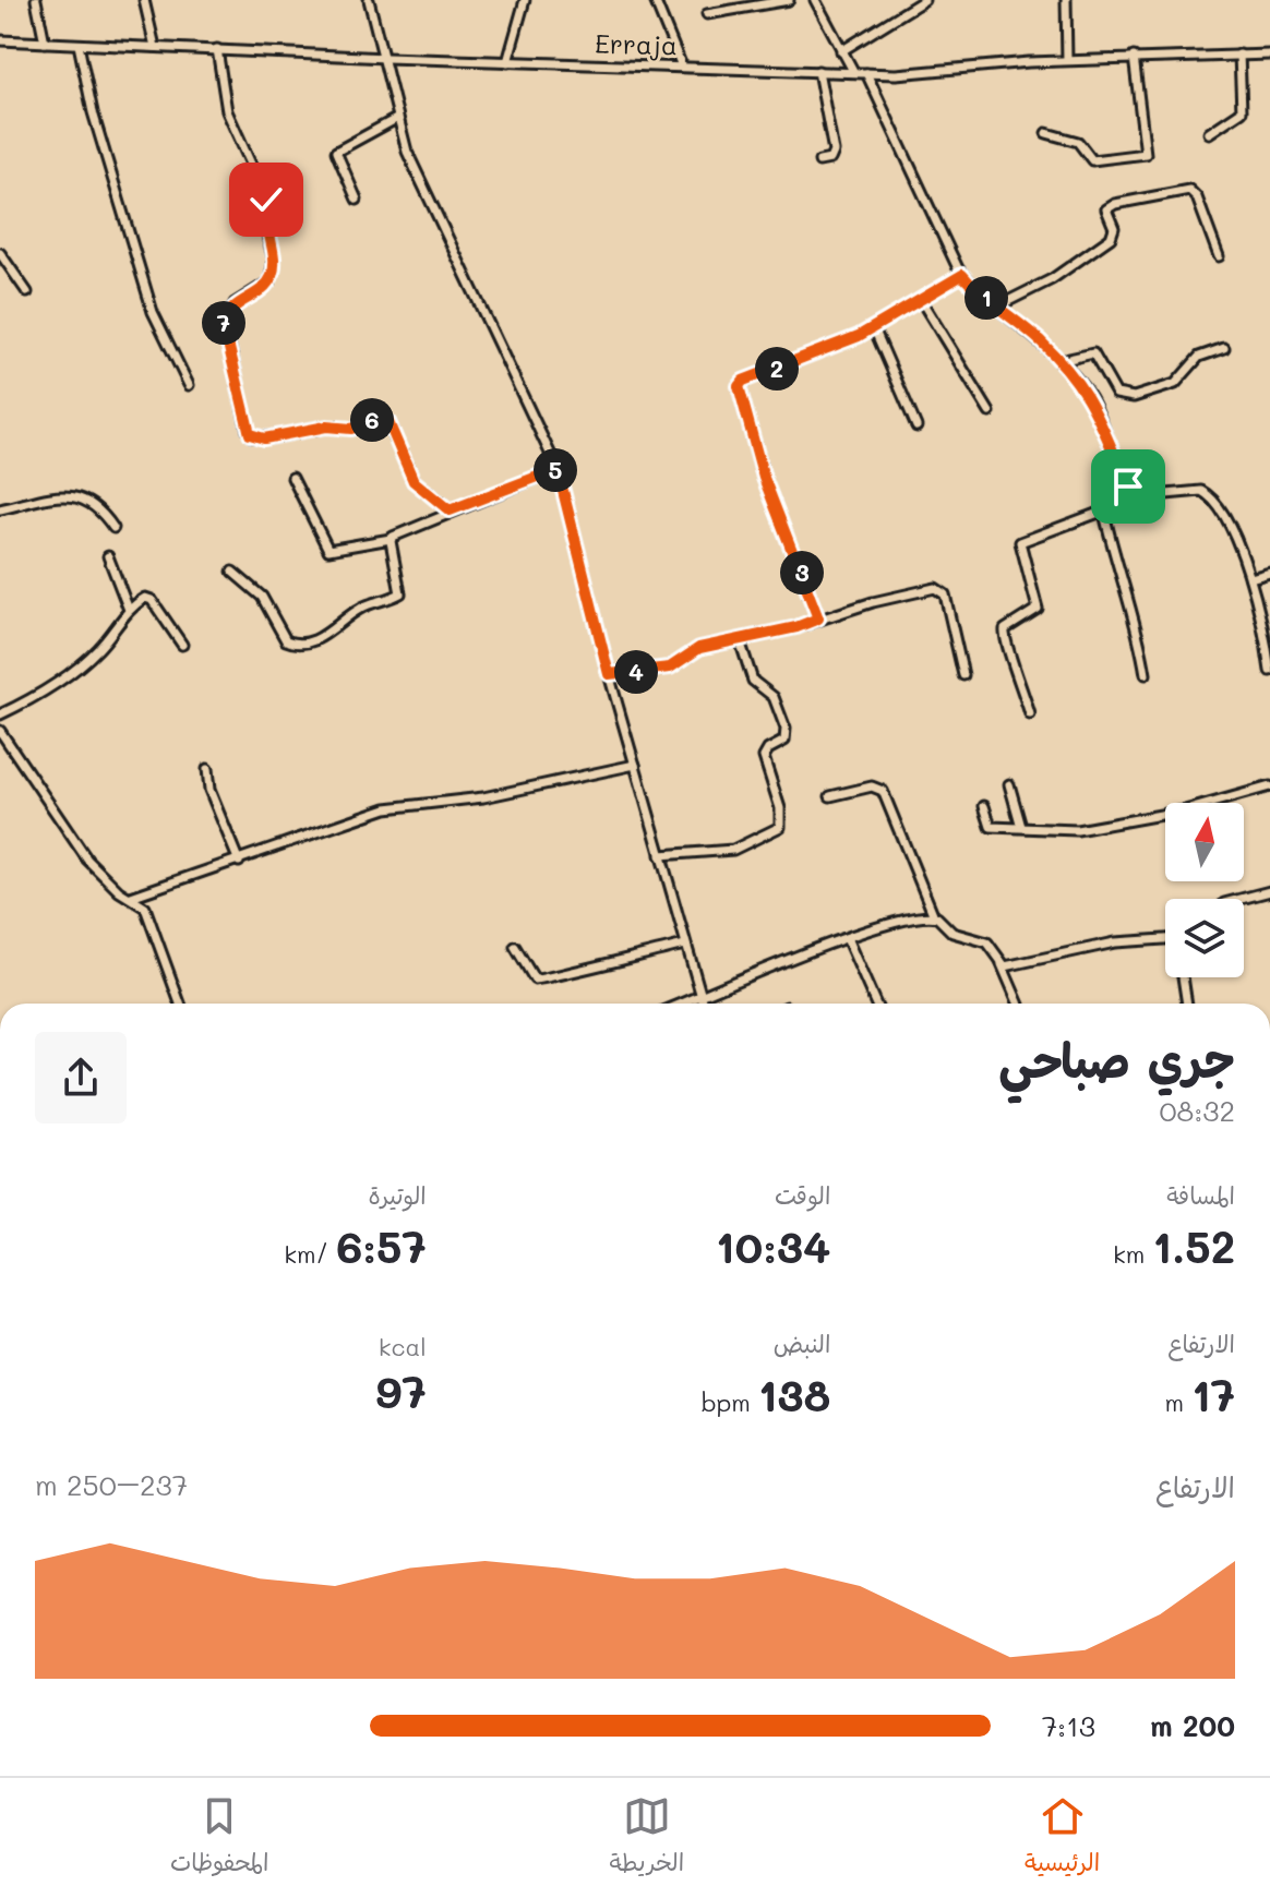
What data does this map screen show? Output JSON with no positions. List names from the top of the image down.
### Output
{
  "streets": {
    "street": ["Erraja"]
  },
  "north": "top",
  "page": {
    "pins": [
      "1",
      "7",
      "2",
      "6",
      "5",
      "3",
      "4"
    ],
    "heading": ["جري صباحي", "08:32"],
    "stats": [
      ["المسافة", "1.52 km"],
      ["الوقت", "10:34"],
      ["الوتيرة", "6:57 /km"],
      ["الارتفاع", "17 m"],
      ["النبض", "138 bpm"],
      ["kcal", "97"]
    ],
    "chart": ["الارتفاع", "237–250 m"],
    "list": [
      {
        "name": "200 m",
        "note": "7:13"
      }
    ],
    "tabs": ["الرئيسية", "الخريطة", "المحفوظات"]
  }
}
